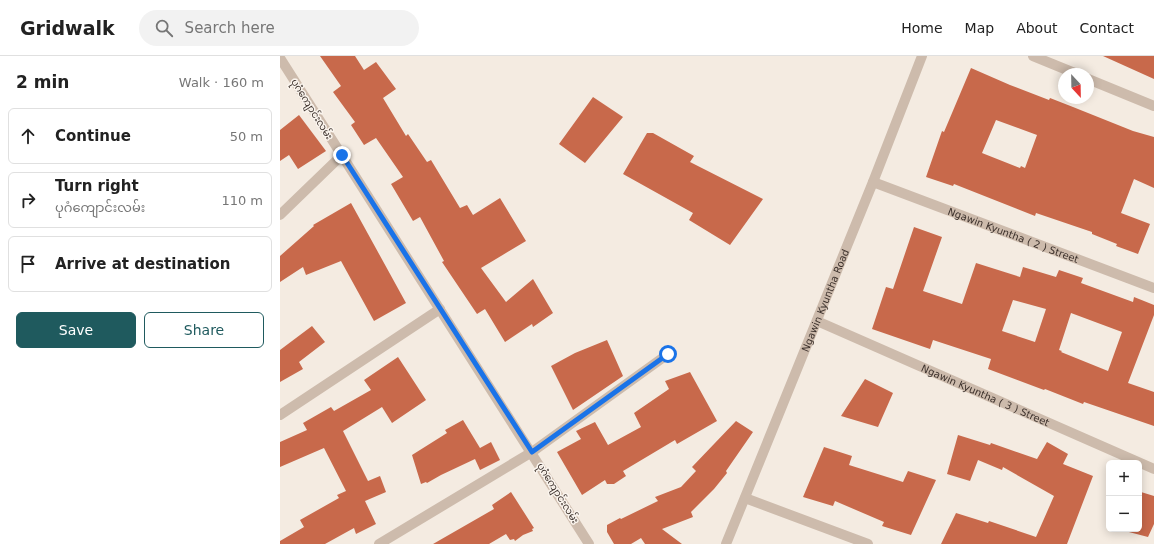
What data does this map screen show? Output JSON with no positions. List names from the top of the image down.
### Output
{
  "streets": {
    "street": [
      "ပုဂံကျောင်းလမ်း",
      "Ngawin Kyuntha ( 2 ) Street",
      "Ngawin Kyuntha Road",
      "Ngawin Kyuntha ( 3 ) Street"
    ]
  },
  "crossings": [
    ["Ngawin Kyuntha ( 2 ) Street", "Ngawin Kyuntha Road"],
    ["Ngawin Kyuntha Road", "Ngawin Kyuntha ( 3 ) Street"]
  ],
  "north": "bottom",
  "page": {
    "header": "Gridwalk",
    "search": "Search here",
    "nav": [
      "Home",
      "Map",
      "About",
      "Contact"
    ],
    "heading": ["2 min", "Walk · 160 m"],
    "list": [
      ["Continue", "50 m"],
      ["Turn right", "ပုဂံကျောင်းလမ်း", "110 m"],
      "Arrive at destination"
    ],
    "buttons": ["Save", "Share"],
    "map_buttons": ["+", "−"]
  }
}
